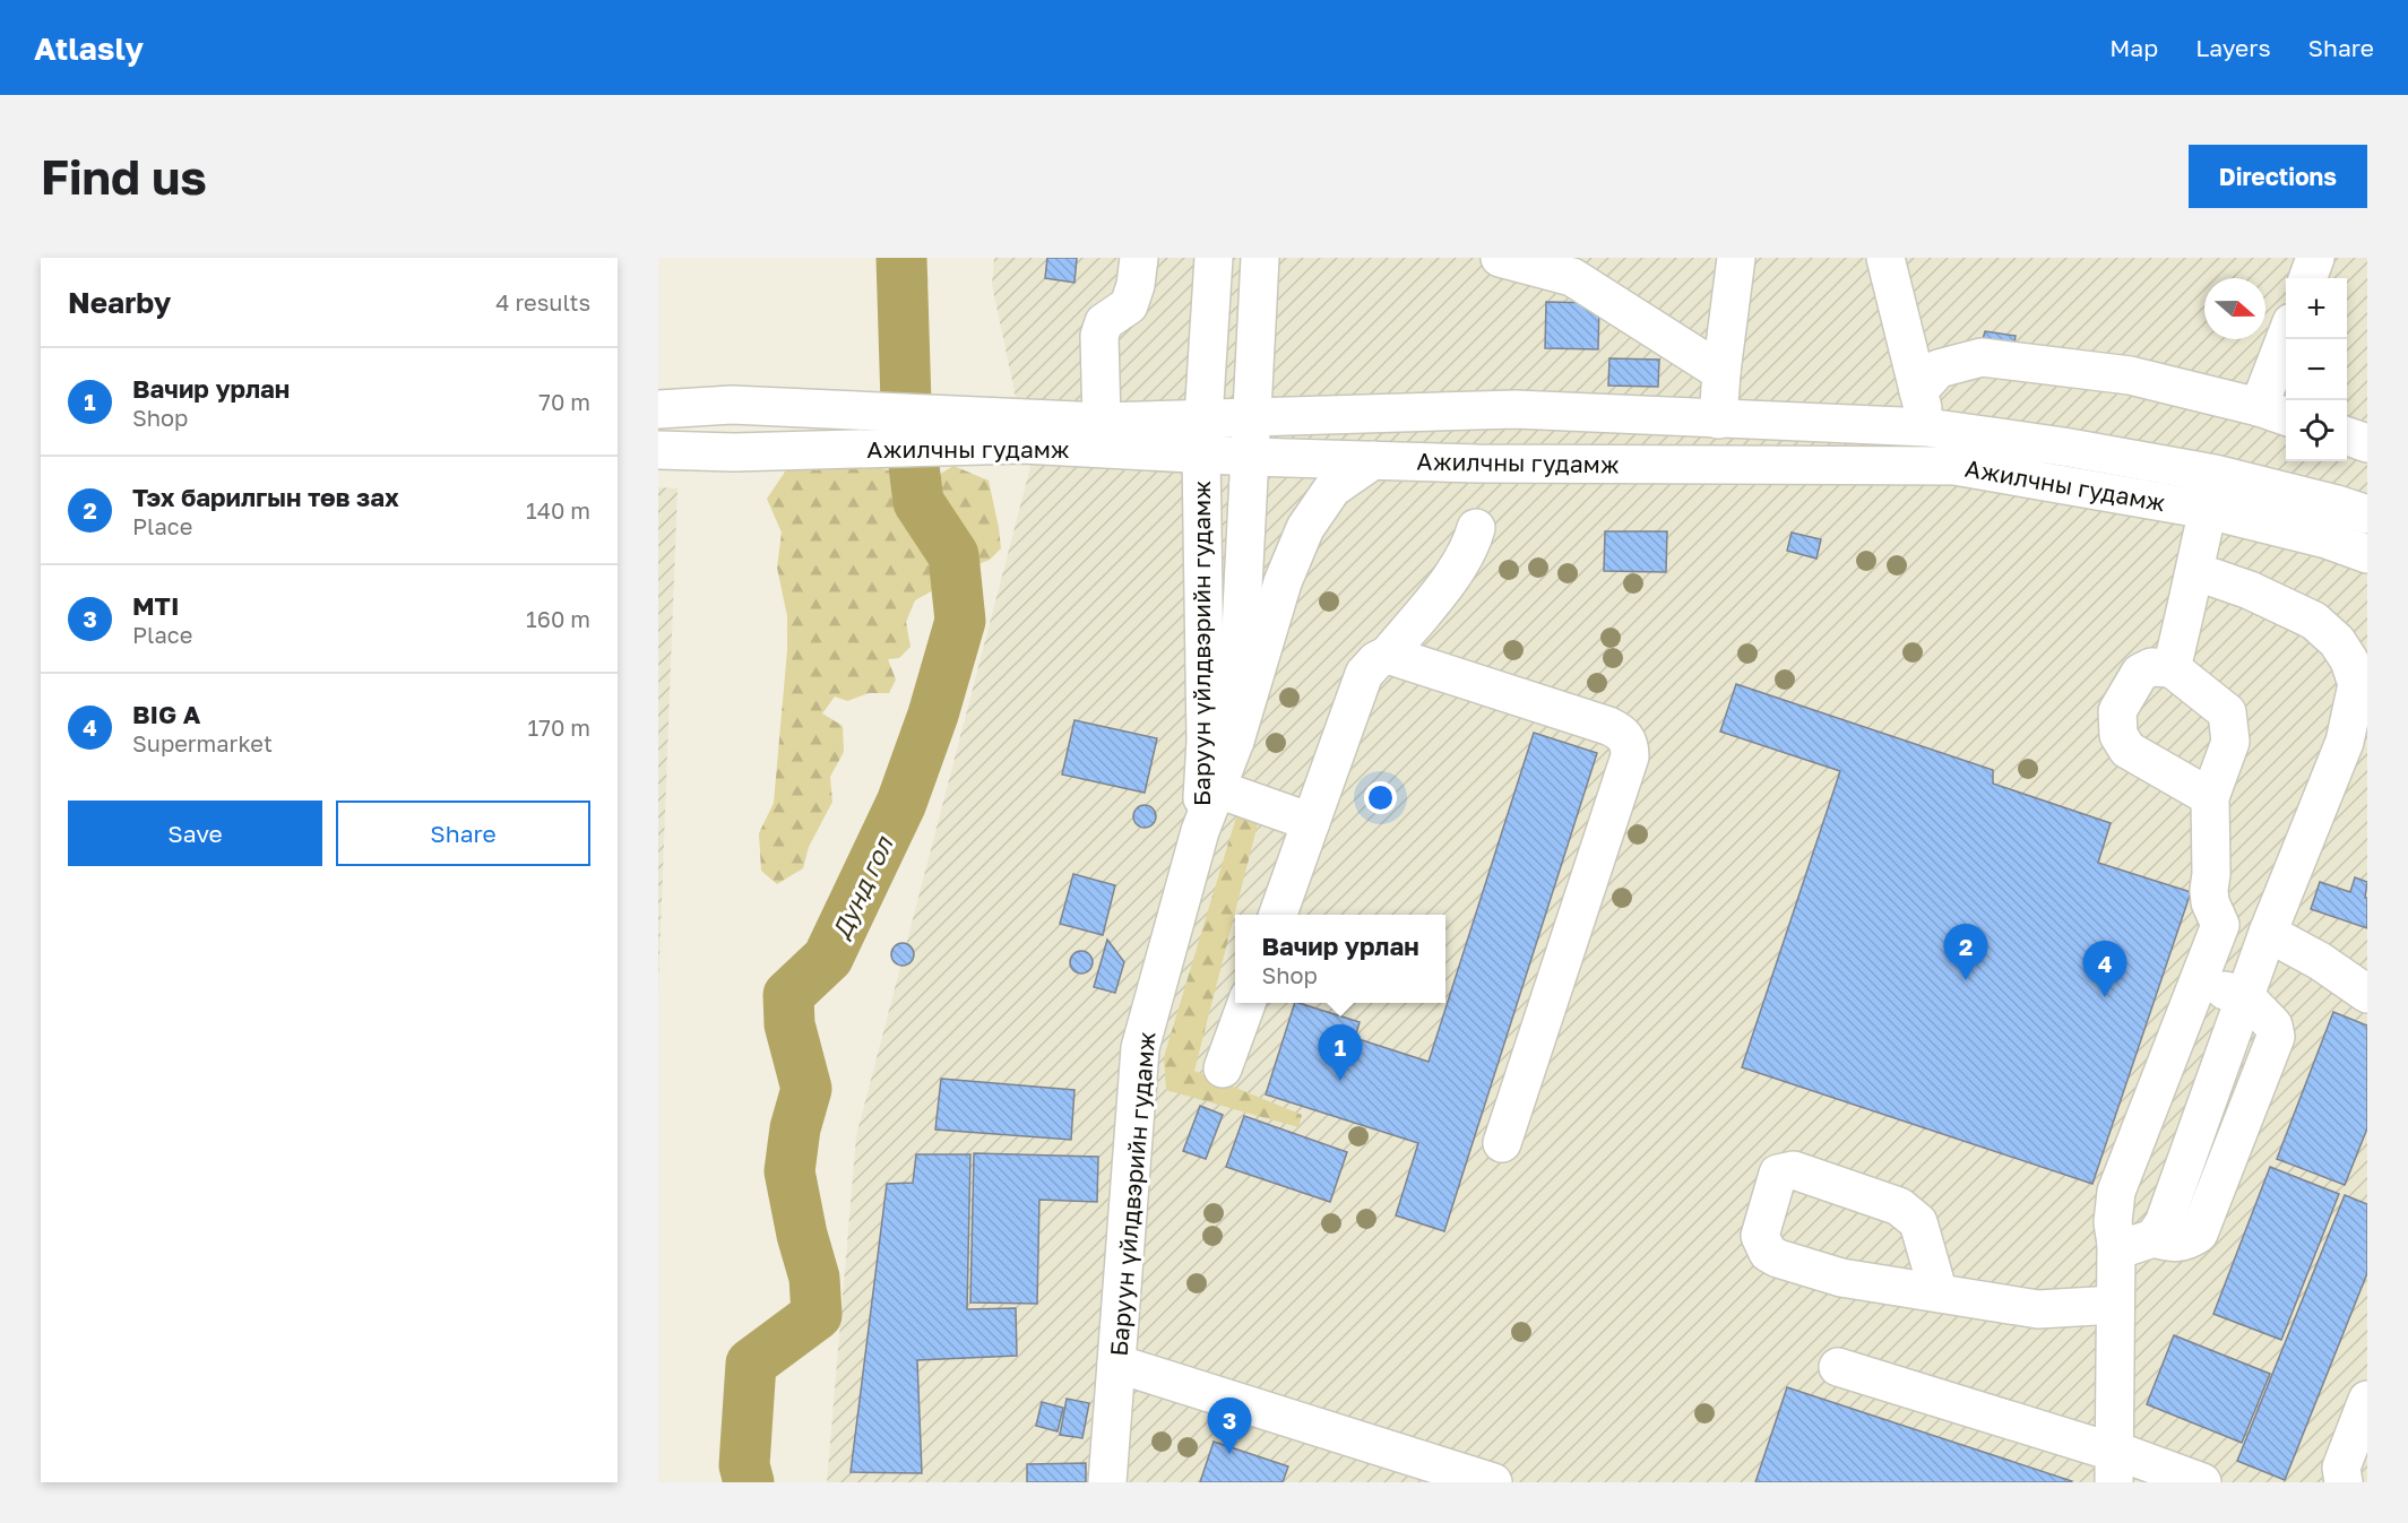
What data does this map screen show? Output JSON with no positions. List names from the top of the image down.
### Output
{
  "streets": {
    "main road": ["Ажилчны гудамж", "Баруун үйлдвэрийн гудамж"]
  },
  "crossings": [
    ["Ажилчны гудамж", "Баруун үйлдвэрийн гудамж"]
  ],
  "water": ["Дунд гол"],
  "north": "right",
  "page": {
    "header": "Atlasly",
    "nav": ["Map", "Layers", "Share"],
    "buttons": [
      "Directions",
      ["Save", "Share"]
    ],
    "title": "Find us",
    "heading": ["Nearby", "4 results"],
    "map_buttons": ["+", "−"],
    "list": [
      {
        "mark": "1",
        "name": "Вачир урлан",
        "note": "Shop",
        "value": "70 m"
      },
      {
        "mark": "2",
        "name": "Тэх барилгын төв зах",
        "note": "Place",
        "value": "140 m"
      },
      {
        "mark": "3",
        "name": "MTI",
        "note": "Place",
        "value": "160 m"
      },
      {
        "mark": "4",
        "name": "BIG A",
        "note": "Supermarket",
        "value": "170 m"
      }
    ],
    "popup": ["Вачир урлан", "Shop"],
    "pins": [
      "2",
      "4",
      "1",
      "3"
    ]
  }
}
